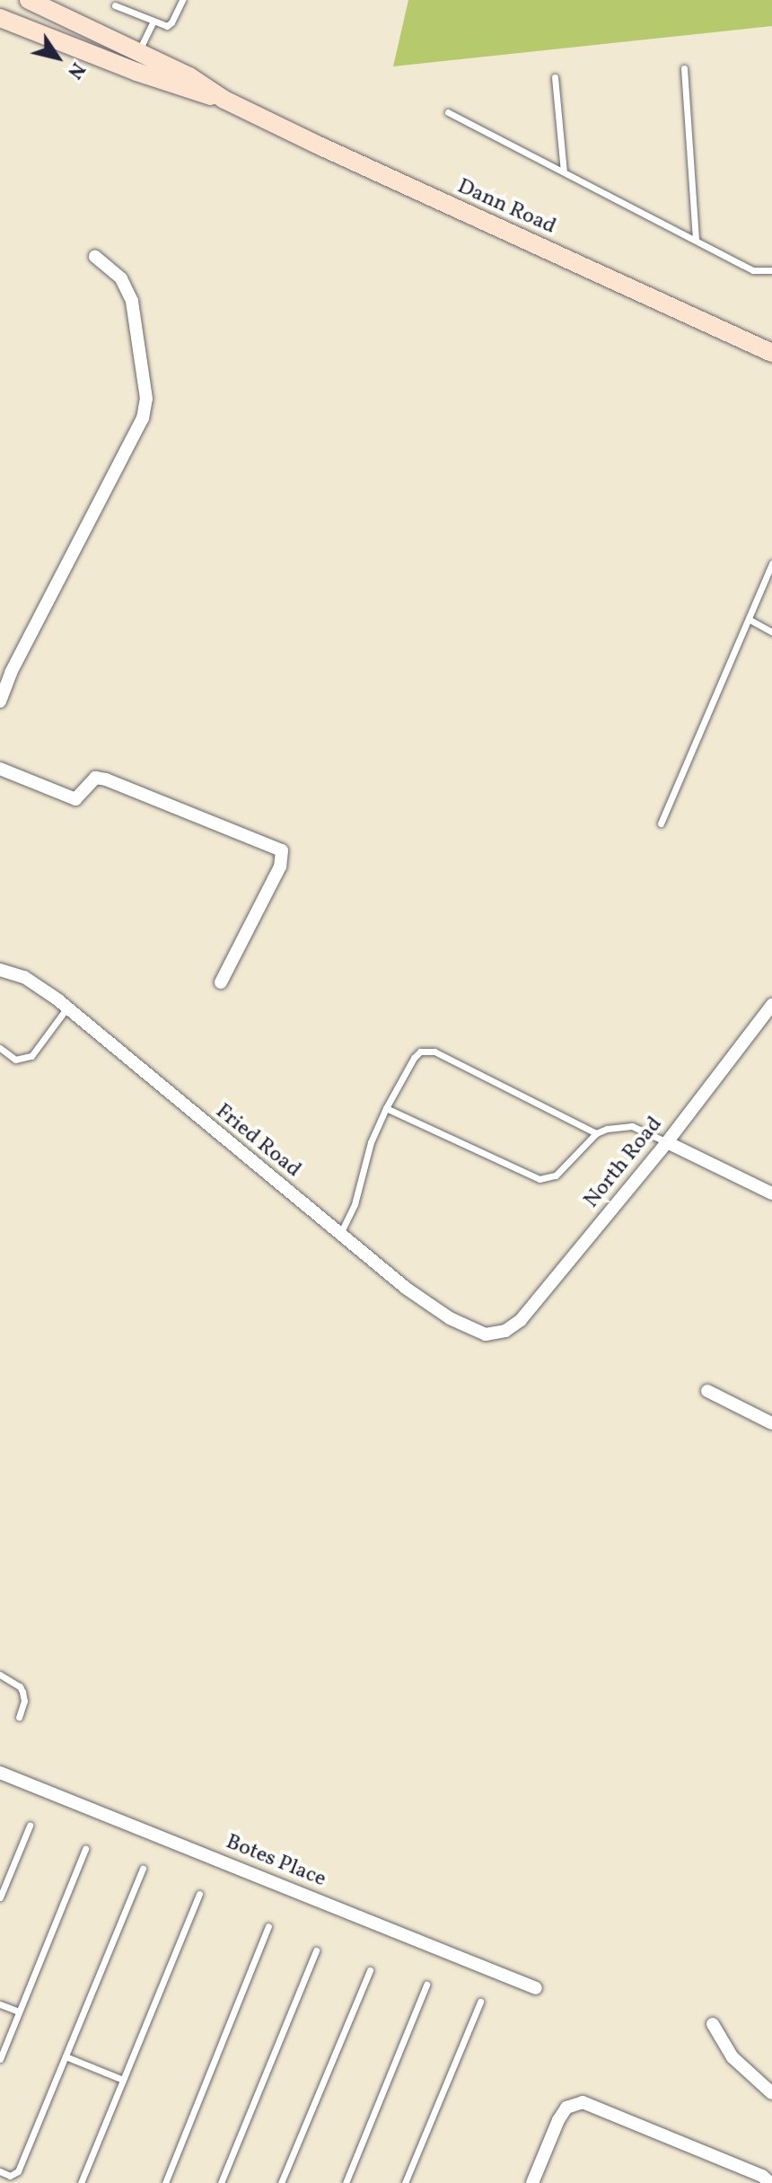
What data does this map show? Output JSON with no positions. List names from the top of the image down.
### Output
{
  "streets": {
    "main road": ["Dann Road"],
    "street": ["Fried Road", "North Road", "Botes Place"]
  },
  "crossings": [
    ["Fried Road", "North Road"]
  ],
  "north": "bottom right"
}
